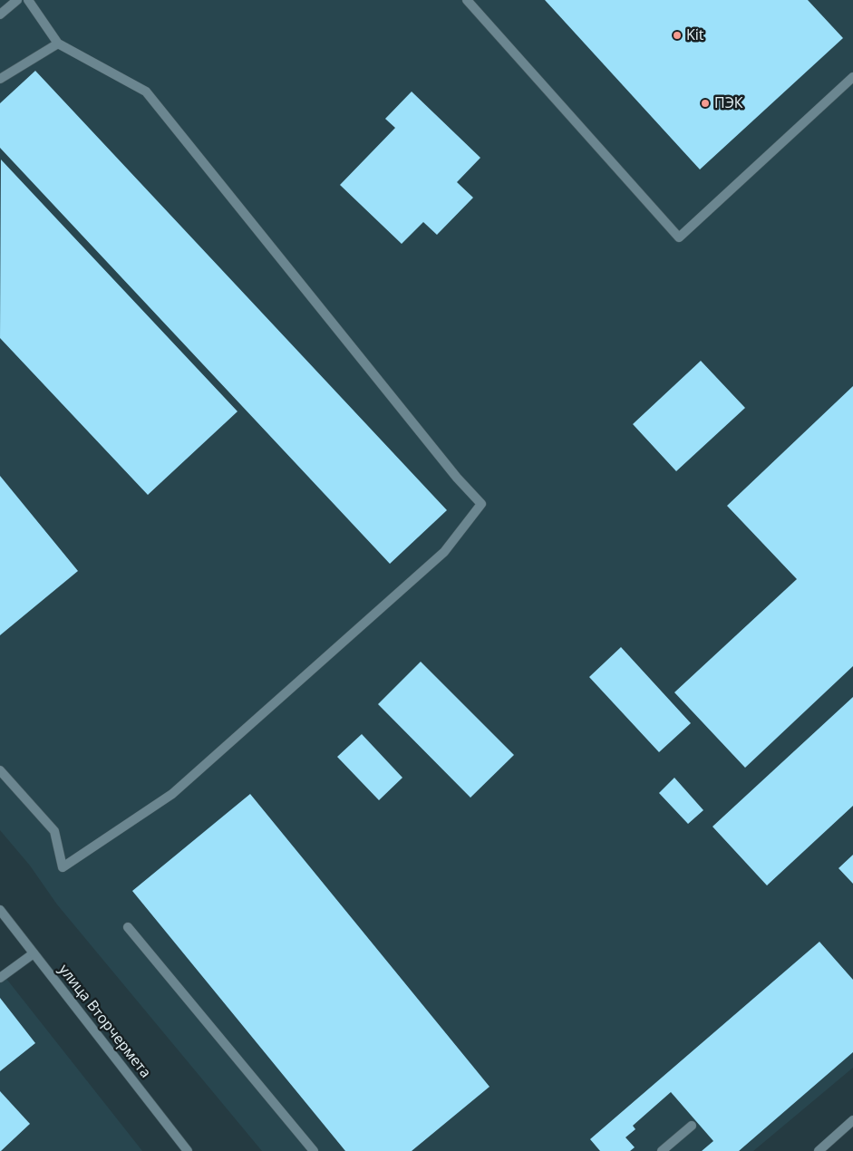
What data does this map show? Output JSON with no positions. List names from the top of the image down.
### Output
{
  "streets": {
    "street": ["улица Вторчермета"]
  },
  "places": ["Kit", "ПЭК"]
}
